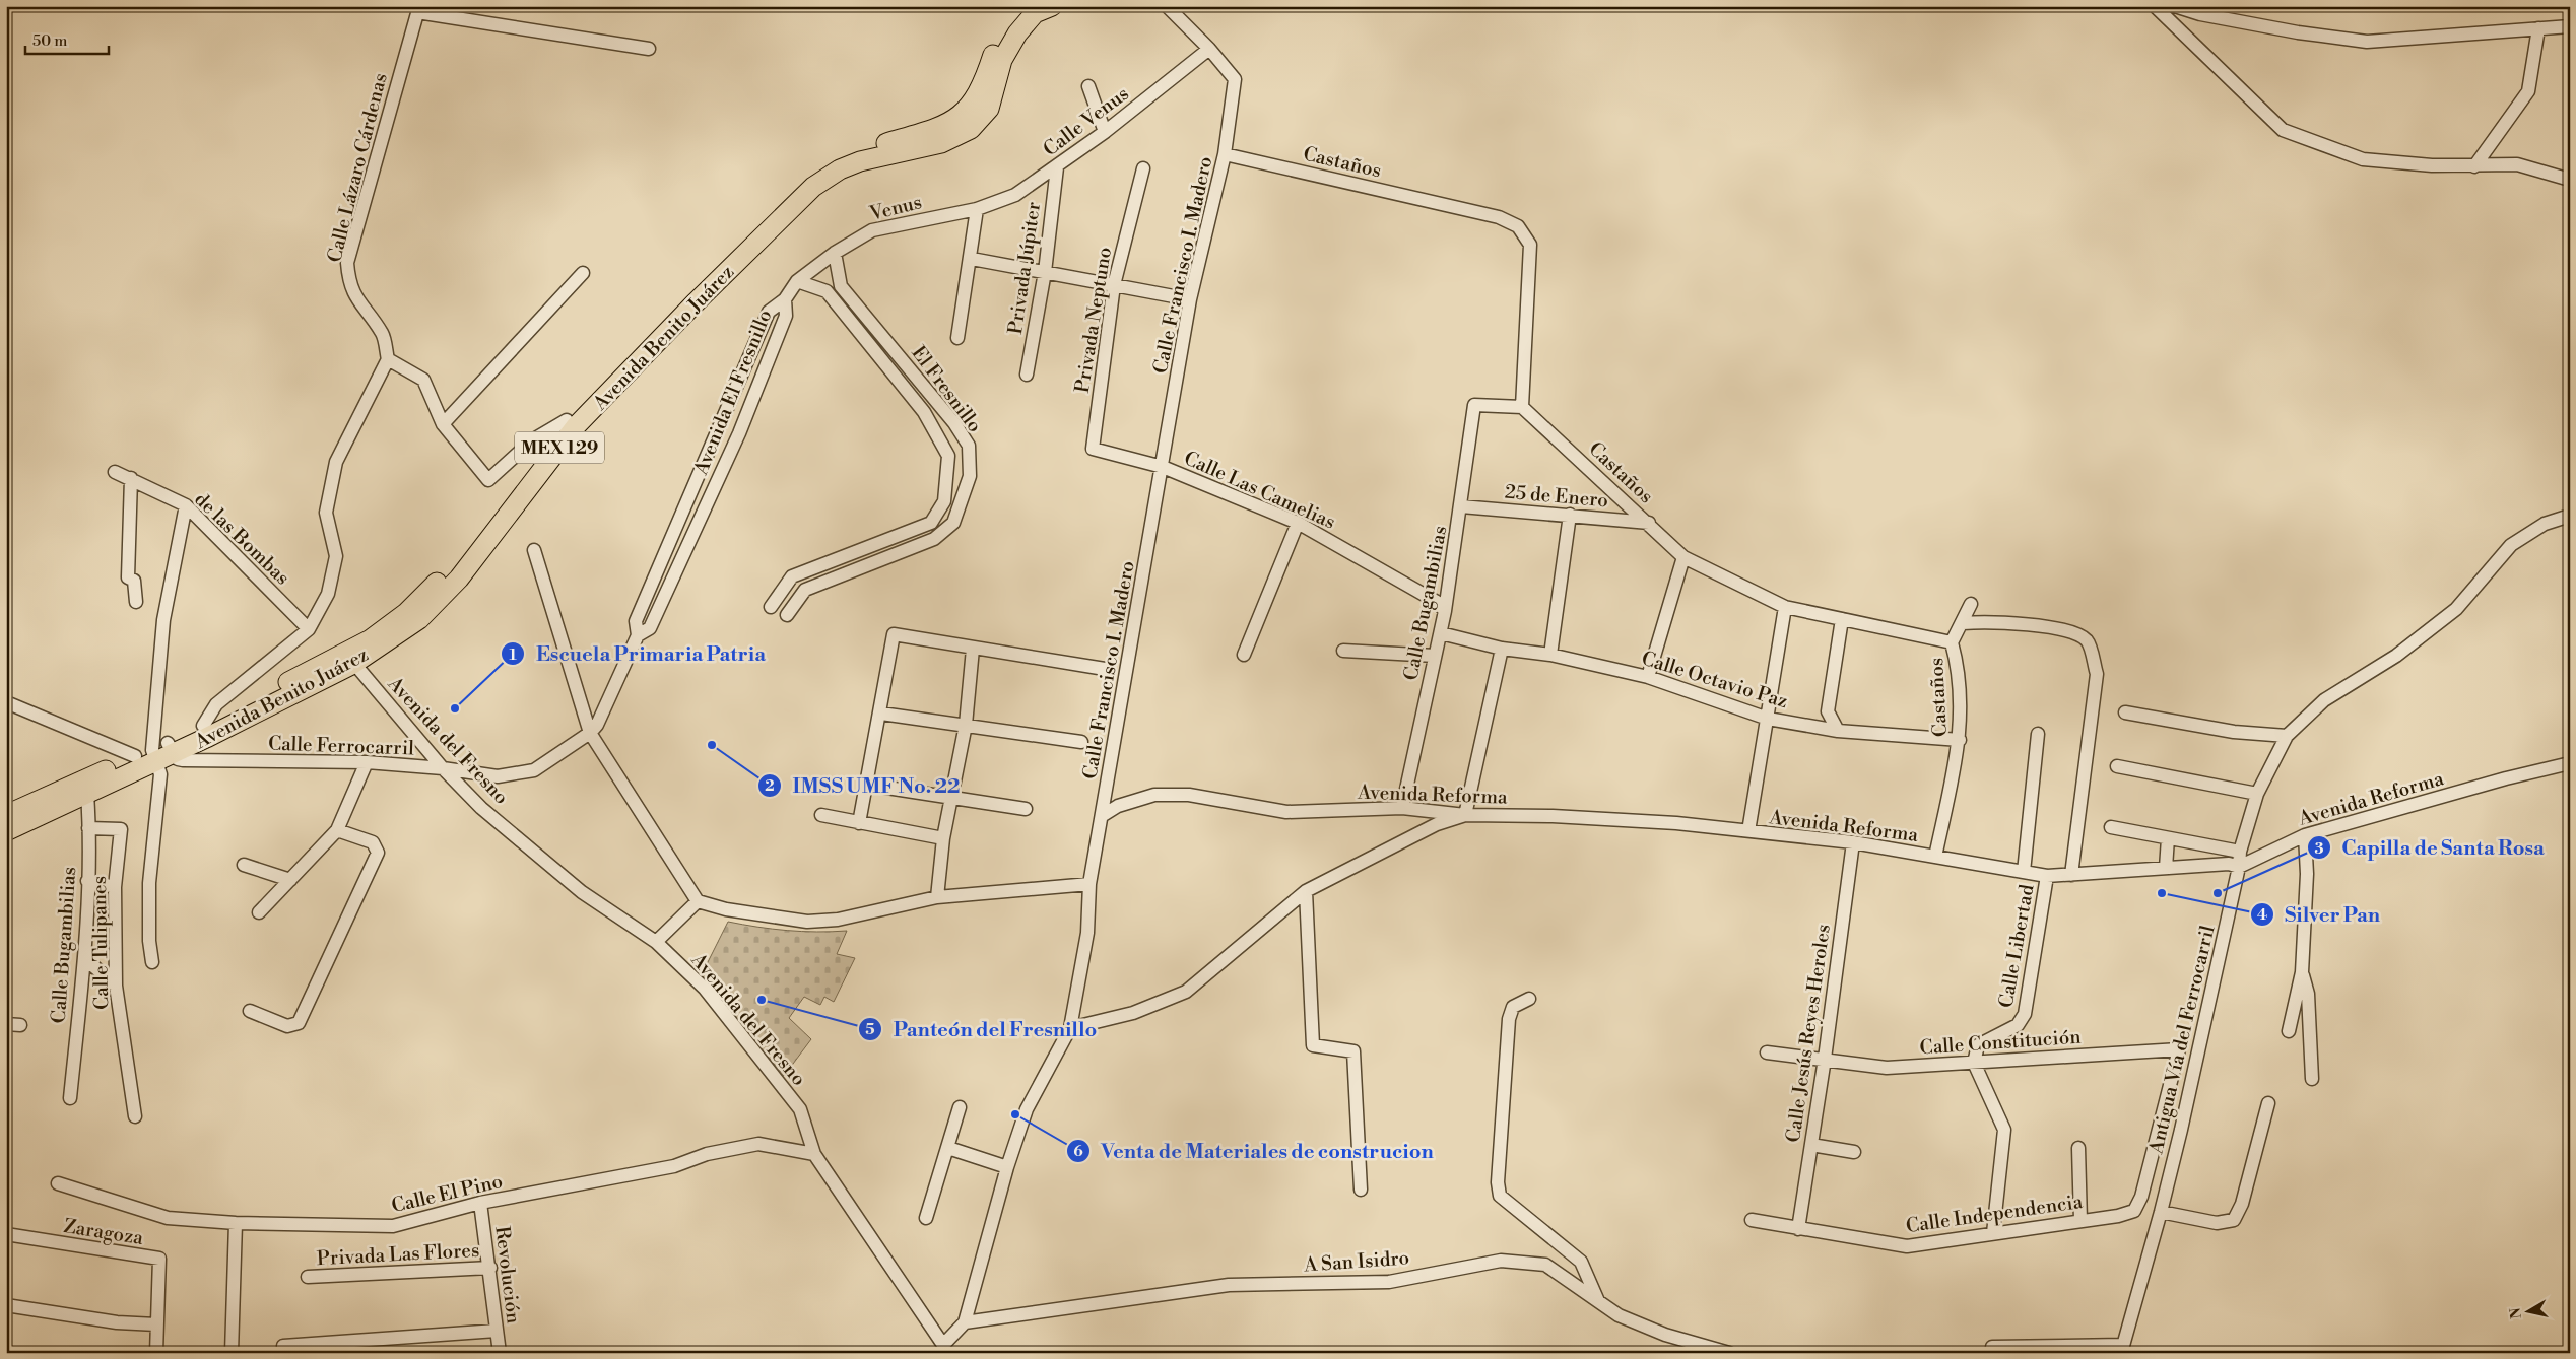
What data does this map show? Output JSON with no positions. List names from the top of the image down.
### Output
{
  "streets": {
    "main road": ["Avenida Benito Juárez", "MEX 129"],
    "street": [
      "Calle Venus",
      "Castaños",
      "Calle Lázaro Cárdenas",
      "Venus",
      "Calle Francisco I. Madero",
      "Privada Júpiter",
      "Privada Neptuno",
      "El Fresnillo",
      "Avenida El Fresnillo",
      "Calle Las Camelias",
      "25 de Enero",
      "de las Bombas",
      "Calle Bugambilias",
      "Calle Octavio Paz",
      "Avenida del Fresno",
      "Calle Ferrocarril",
      "Avenida Reforma",
      "Calle Tulipanes",
      "Calle Libertad",
      "Calle Jesús Reyes Heroles",
      "Antigua Vía del Ferrocarril",
      "Calle Constitución",
      "Calle El Pino",
      "Calle Independencia",
      "Zaragoza",
      "Privada Las Flores",
      "A San Isidro",
      "Revolución"
    ]
  },
  "crossings": [
    ["Calle Venus", "Venus"],
    ["Calle Venus", "Calle Francisco I. Madero"],
    ["Calle Venus", "Privada Júpiter"],
    ["Castaños", "Calle Francisco I. Madero"],
    ["Castaños", "25 de Enero"],
    ["Castaños", "Calle Bugambilias"],
    ["Castaños", "Calle Octavio Paz"],
    ["Castaños", "Avenida Reforma"],
    ["Venus", "Avenida El Fresnillo"],
    ["Calle Francisco I. Madero", "Calle Las Camelias"],
    ["Calle Francisco I. Madero", "Avenida del Fresno"],
    ["Calle Francisco I. Madero", "Avenida Reforma"],
    ["Calle Francisco I. Madero", "A San Isidro"],
    ["Privada Neptuno", "Calle Las Camelias"],
    ["Avenida Benito Juárez", "Calle Bugambilias"],
    ["Avenida Benito Juárez", "Avenida del Fresno"],
    ["Avenida Benito Juárez", "Calle Ferrocarril"],
    ["Avenida El Fresnillo", "Calle Ferrocarril"],
    ["Calle Las Camelias", "Calle Bugambilias"],
    ["25 de Enero", "Calle Bugambilias"],
    ["Calle Bugambilias", "Calle Octavio Paz"],
    ["Calle Bugambilias", "Avenida Reforma"],
    ["Calle Bugambilias", "Calle Tulipanes"],
    ["Avenida del Fresno", "Calle Ferrocarril"],
    ["Avenida del Fresno", "Calle El Pino"],
    ["Avenida Reforma", "Calle Libertad"],
    ["Avenida Reforma", "Calle Jesús Reyes Heroles"],
    ["Avenida Reforma", "Antigua Vía del Ferrocarril"],
    ["Calle Libertad", "Calle Constitución"],
    ["Calle Jesús Reyes Heroles", "Calle Constitución"],
    ["Calle Jesús Reyes Heroles", "Calle Independencia"],
    ["Calle Constitución", "Calle Independencia"],
    ["Calle El Pino", "Revolución"],
    ["Privada Las Flores", "Revolución"]
  ],
  "places": [
    "Escuela Primaria Patria",
    "IMSS UMF No. 22",
    "Silver Pan",
    "Capilla de Santa Rosa",
    "Panteón del Fresnillo",
    "Venta de Materiales de construcion"
  ],
  "scale_bar": "50 m",
  "north": "left"
}
